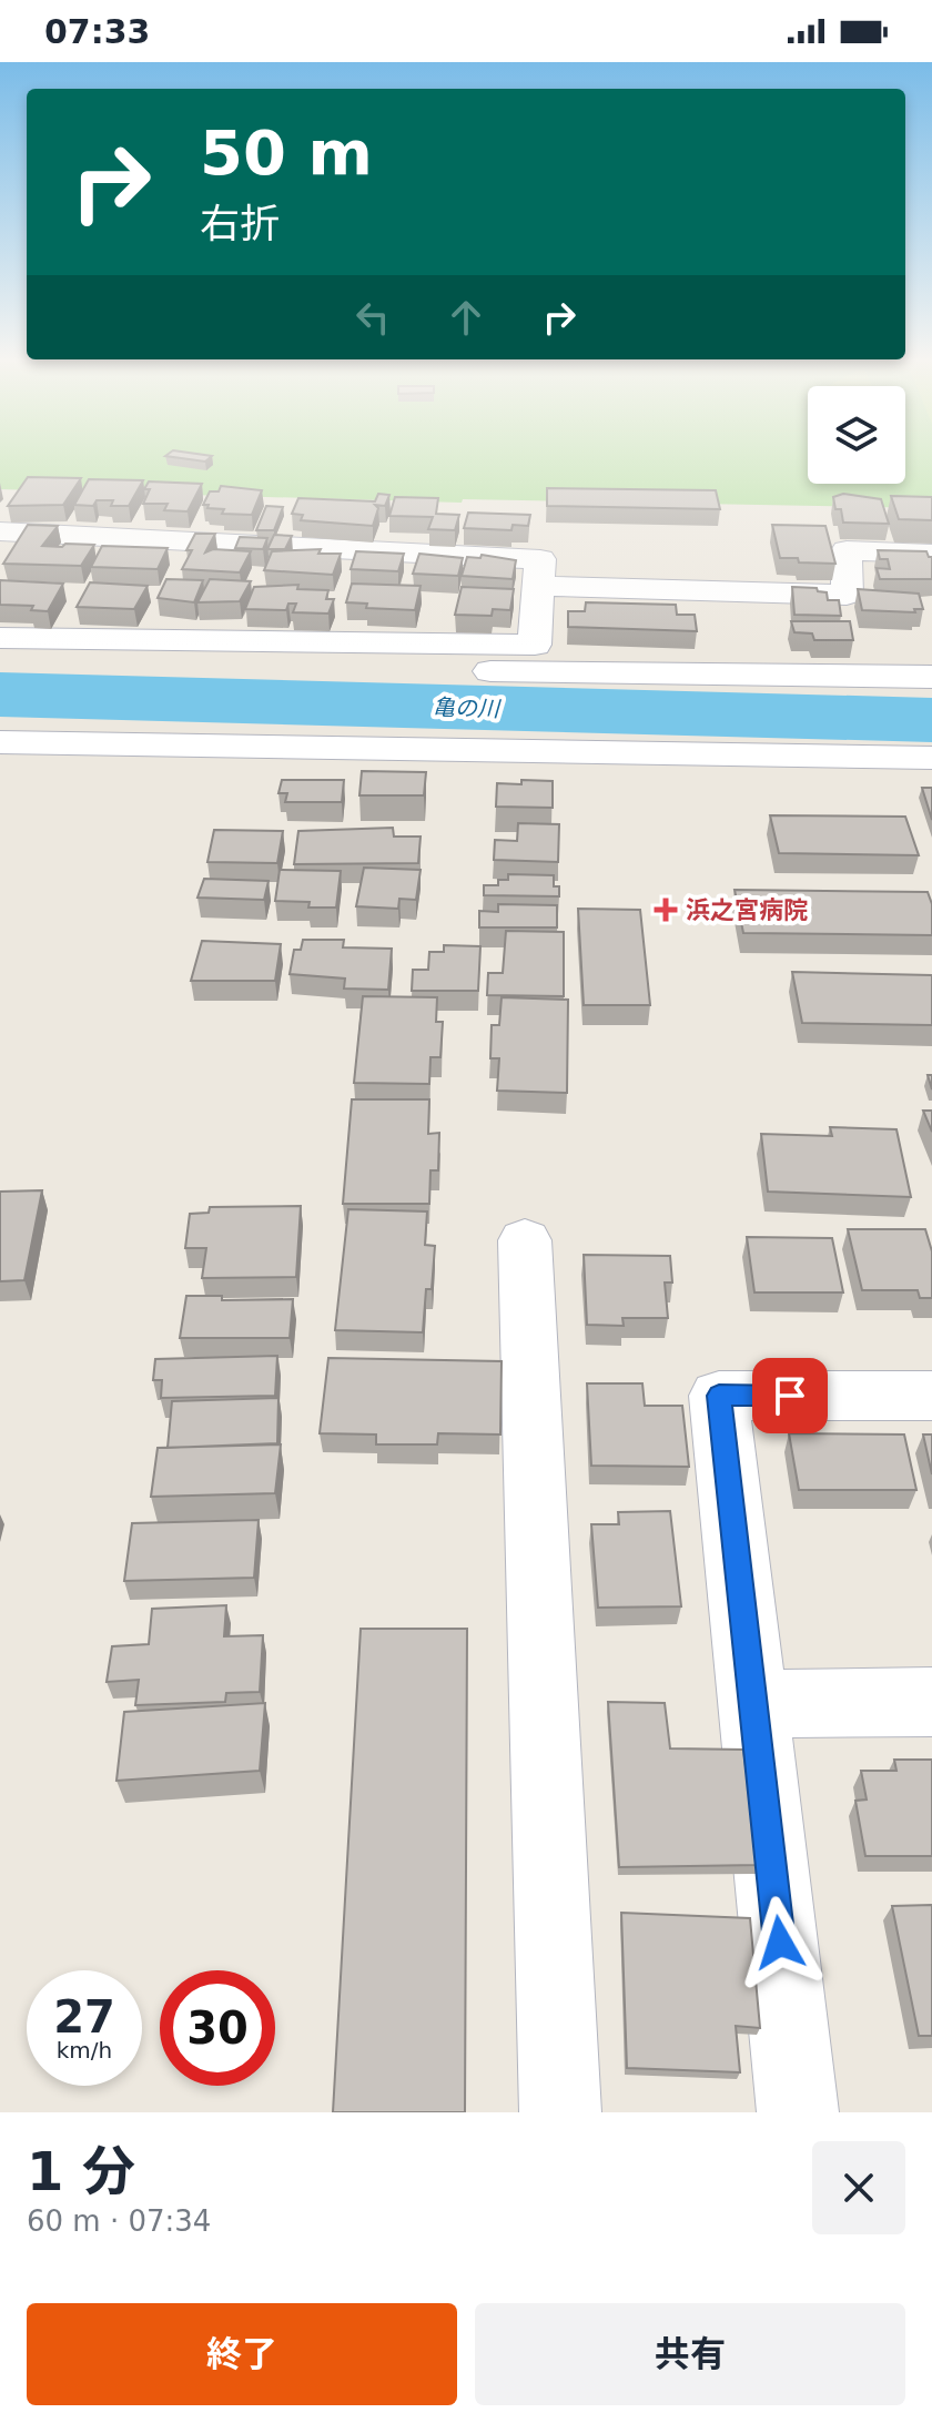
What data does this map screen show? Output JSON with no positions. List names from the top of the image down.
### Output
{
  "water": ["亀の川"],
  "places": {
    "health": ["浜之宮病院"]
  },
  "page": {
    "status": "07:33",
    "turn": ["50 m", "右折"],
    "speed": "27 km/h",
    "limit": "30",
    "heading": ["1 分", "60 m · 07:34"],
    "buttons": ["終了", "共有"]
  }
}
